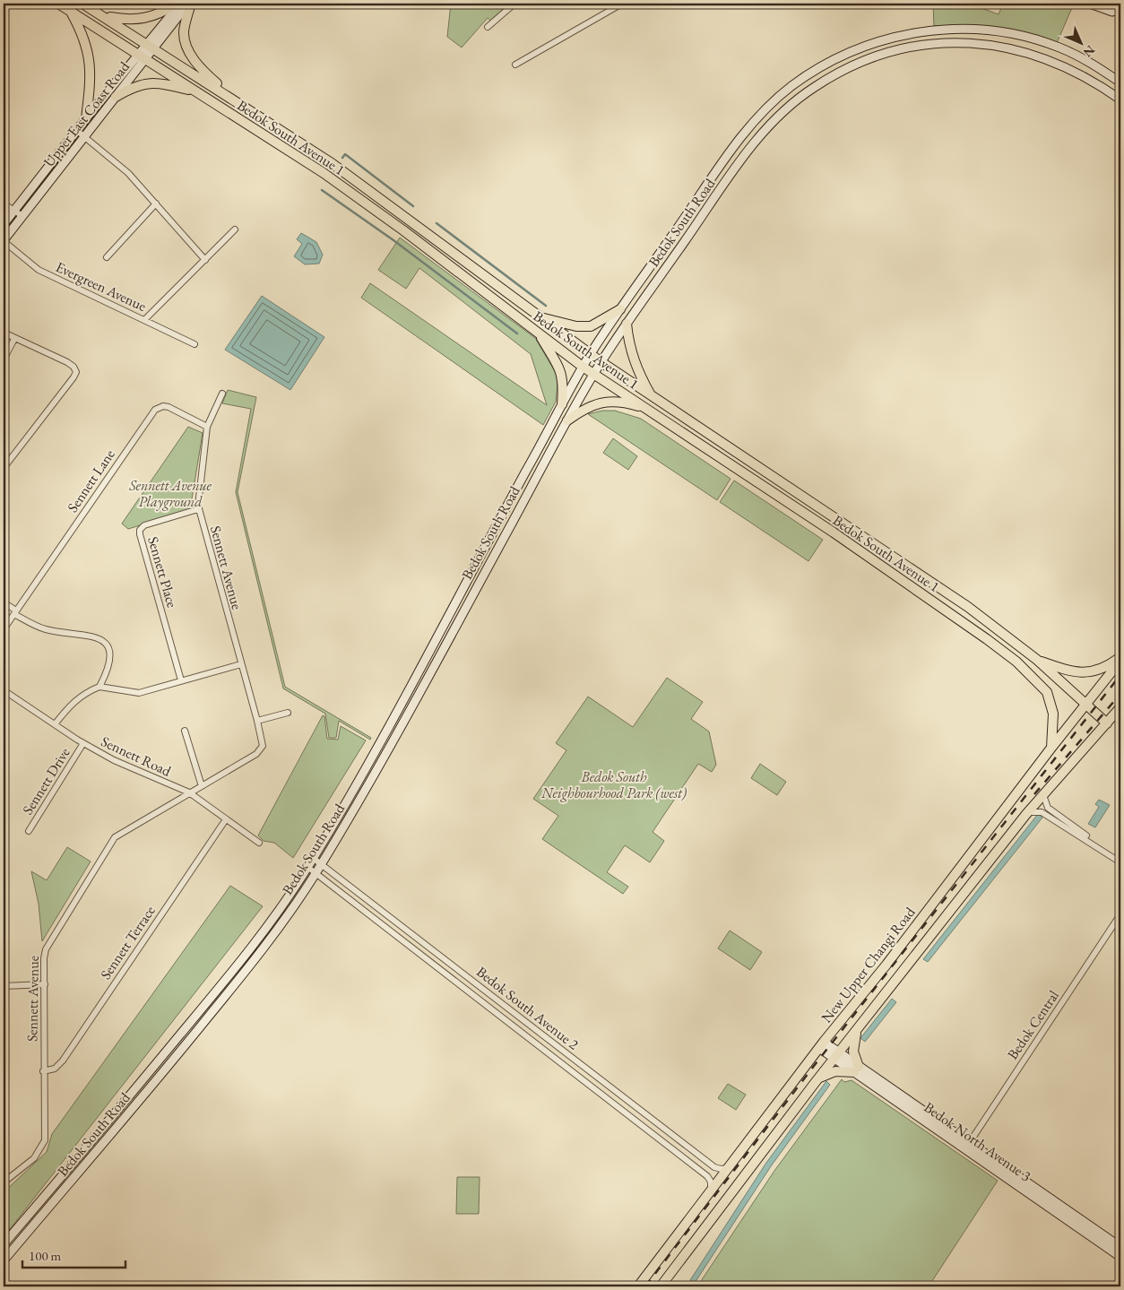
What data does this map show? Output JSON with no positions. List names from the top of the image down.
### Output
{
  "streets": {
    "main road": [
      "Upper East Coast Road",
      "Bedok South Avenue 1",
      "Bedok South Road",
      "New Upper Changi Road",
      "Bedok North Avenue 3"
    ],
    "street": [
      "Evergreen Avenue",
      "Sennett Lane",
      "Sennett Avenue",
      "Sennett Place",
      "Sennett Road",
      "Sennett Drive",
      "Sennett Terrace",
      "Bedok South Avenue 2",
      "Bedok Central"
    ]
  },
  "crossings": [
    ["Upper East Coast Road", "Bedok South Avenue 1"],
    ["Upper East Coast Road", "Evergreen Avenue"],
    ["Bedok South Avenue 1", "Bedok South Road"],
    ["Bedok South Avenue 1", "New Upper Changi Road"],
    ["Bedok South Road", "Bedok South Avenue 2"],
    ["Sennett Lane", "Sennett Avenue"],
    ["Sennett Avenue", "Sennett Place"],
    ["Sennett Avenue", "Sennett Road"],
    ["Sennett Avenue", "Sennett Terrace"],
    ["Sennett Road", "Sennett Drive"],
    ["Sennett Road", "Sennett Terrace"],
    ["New Upper Changi Road", "Bedok South Avenue 2"],
    ["New Upper Changi Road", "Bedok North Avenue 3"],
    ["Bedok Central", "Bedok North Avenue 3"]
  ],
  "parks": ["Sennett Avenue Playground", "Bedok South Neighbourhood Park (west)"],
  "scale_bar": "100 m",
  "north": "bottom right"
}
